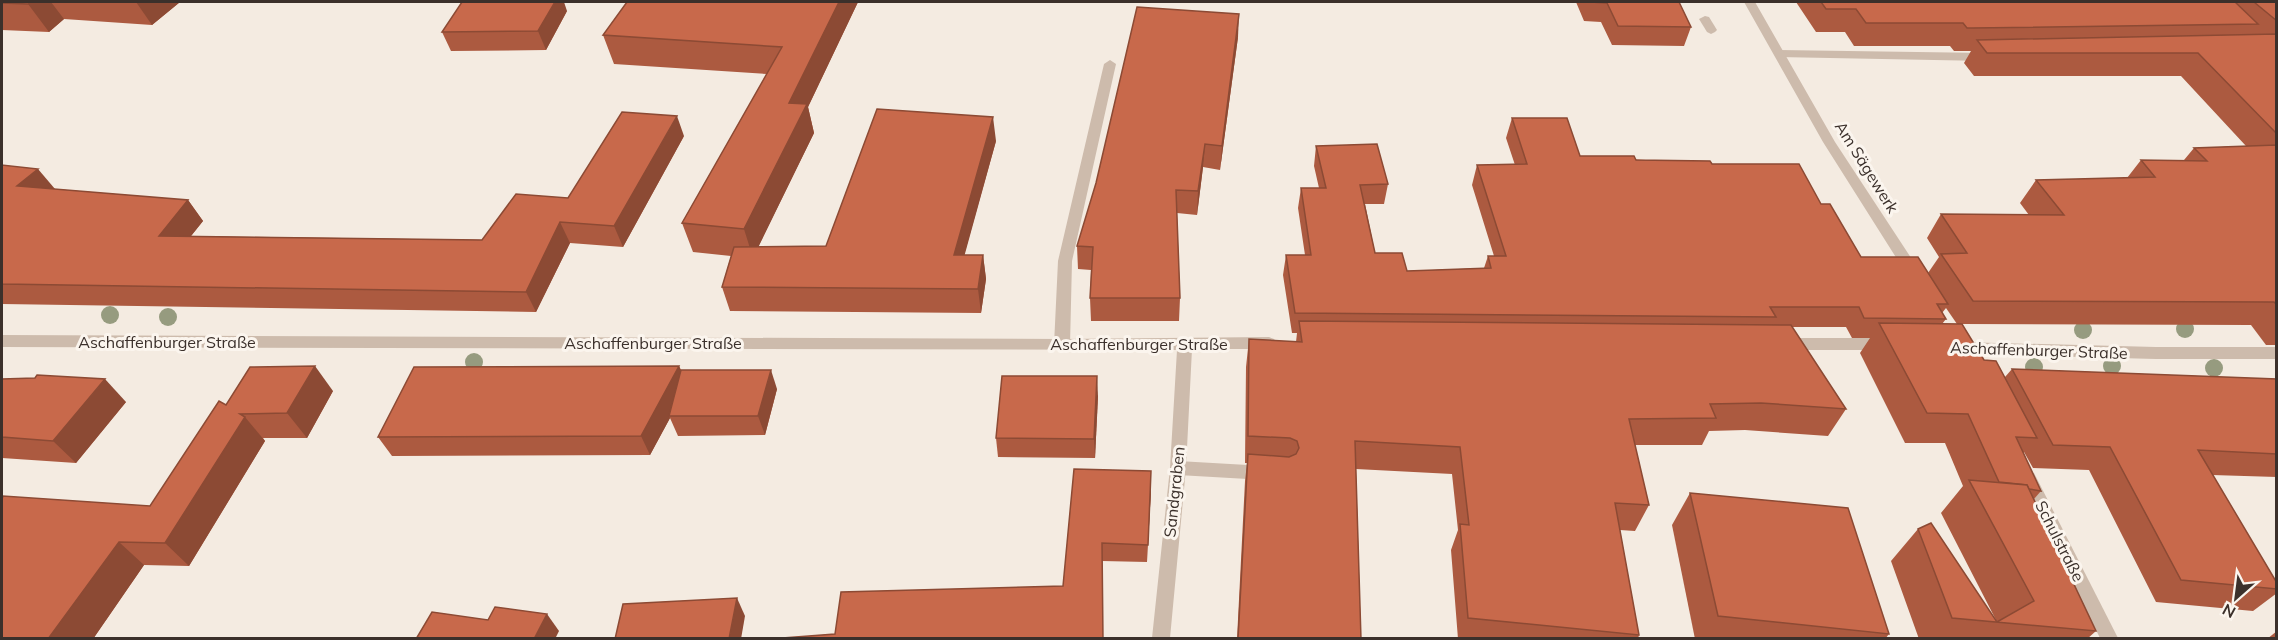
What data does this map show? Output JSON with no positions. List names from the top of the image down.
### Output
{
  "streets": {
    "street": [
      "Am Sägewerk",
      "Aschaffenburger Straße",
      "Sandgraben",
      "Schulstraße"
    ]
  },
  "crossings": [
    ["Aschaffenburger Straße", "Sandgraben"]
  ],
  "north": "bottom left"
}
